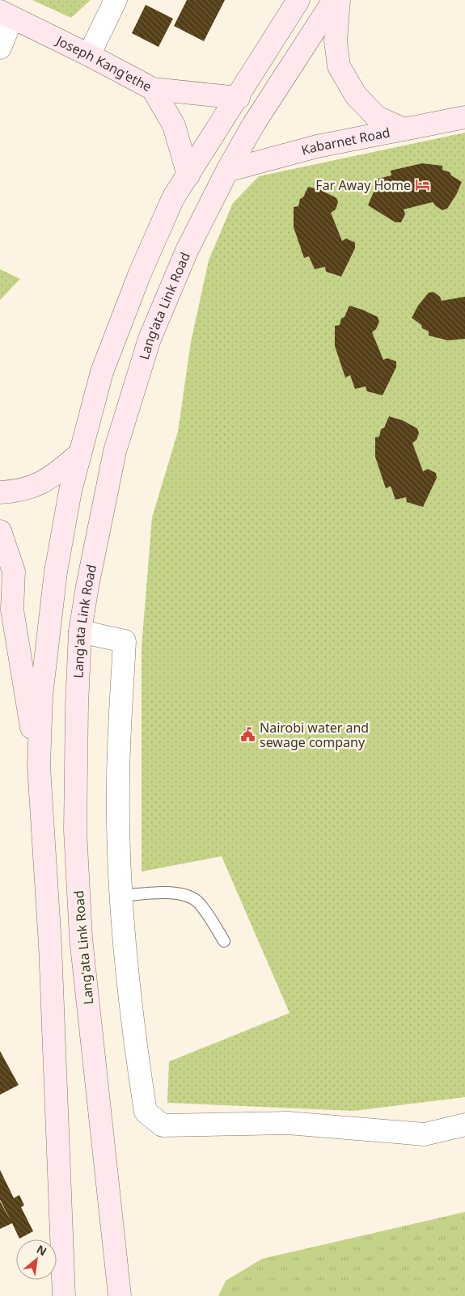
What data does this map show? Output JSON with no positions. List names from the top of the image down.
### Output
{
  "streets": {
    "main road": ["Joseph Kang'ethe", "Kabarnet Road", "Lang'ata Link Road"]
  },
  "crossings": [
    ["Kabarnet Road", "Lang'ata Link Road"]
  ],
  "places": {
    "hotel": ["Far Away Home"],
    "public building": ["Nairobi water and sewage company"]
  },
  "north": "top right"
}
